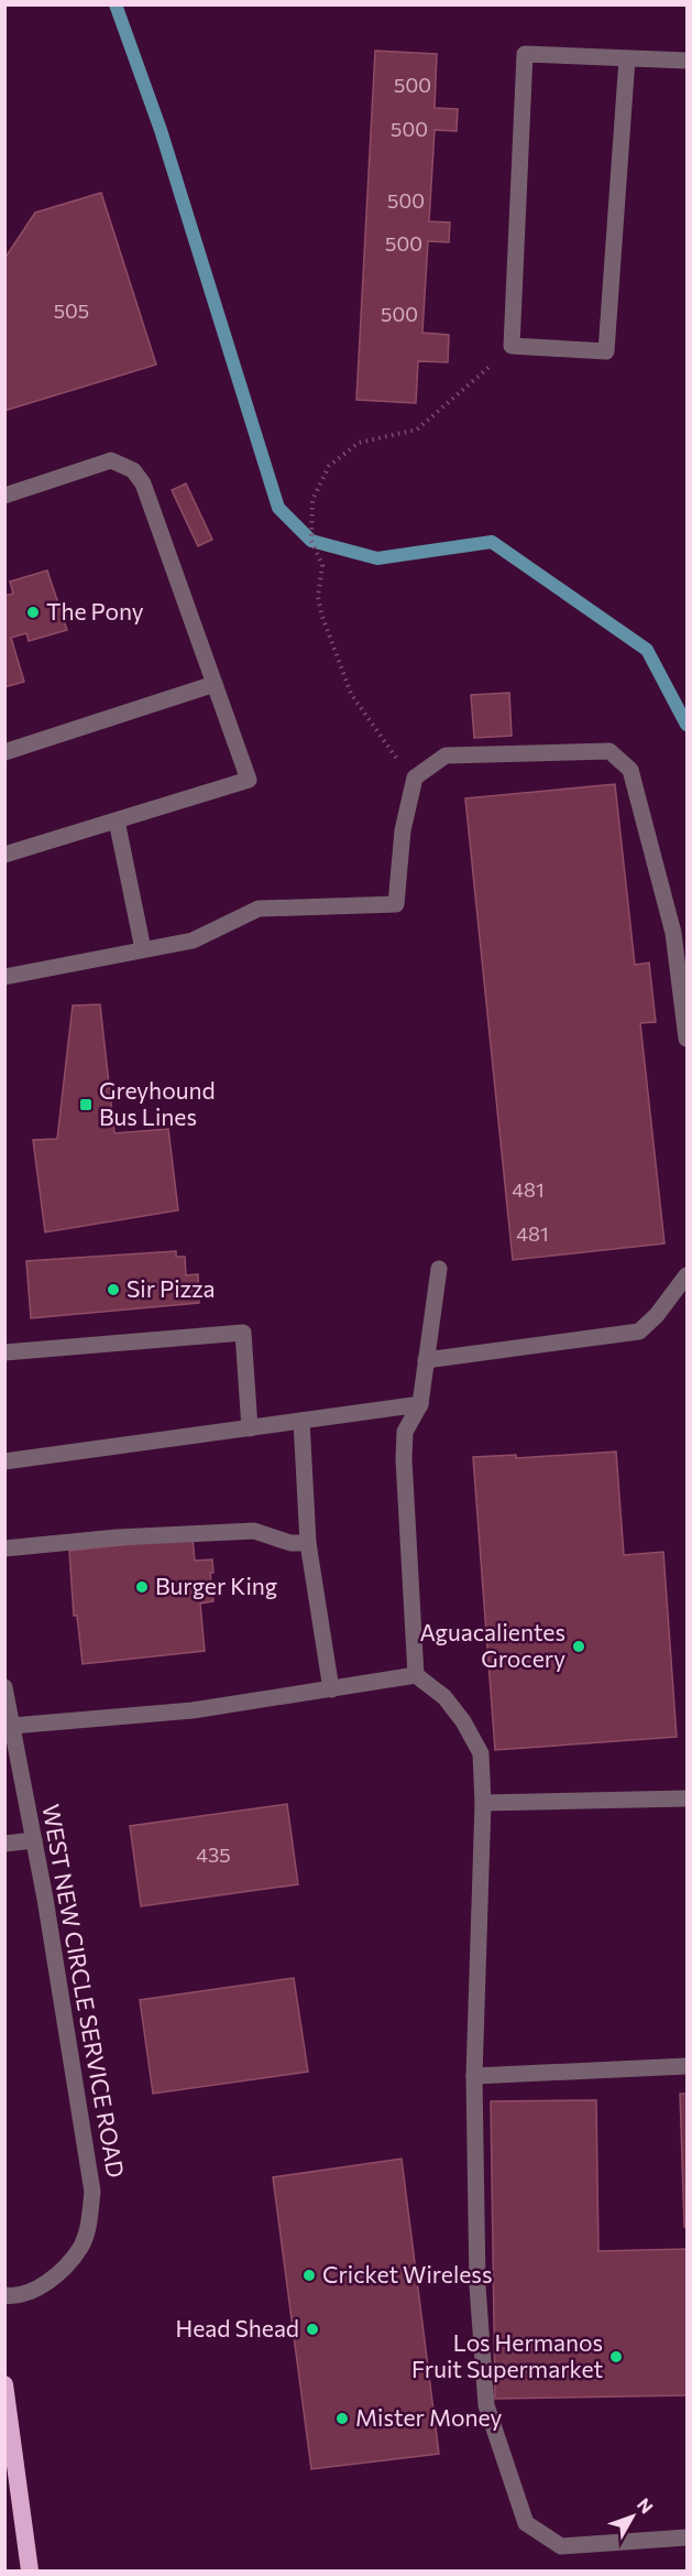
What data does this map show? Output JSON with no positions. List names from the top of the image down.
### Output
{
  "streets": {
    "street": ["WEST NEW CIRCLE SERVICE ROAD"]
  },
  "places": {
    "other": [
      "The Pony",
      "Sir Pizza",
      "Burger King",
      "Aguacalientes Grocery",
      "Cricket Wireless",
      "Head Shead",
      "Los Hermanos Fruit Supermarket",
      "Mister Money"
    ],
    "transit": ["Greyhound Bus Lines"]
  },
  "house_numbers": [
    "500",
    "500",
    "500",
    "500",
    "505",
    "500",
    "481",
    "481",
    "435"
  ],
  "north": "top right"
}
